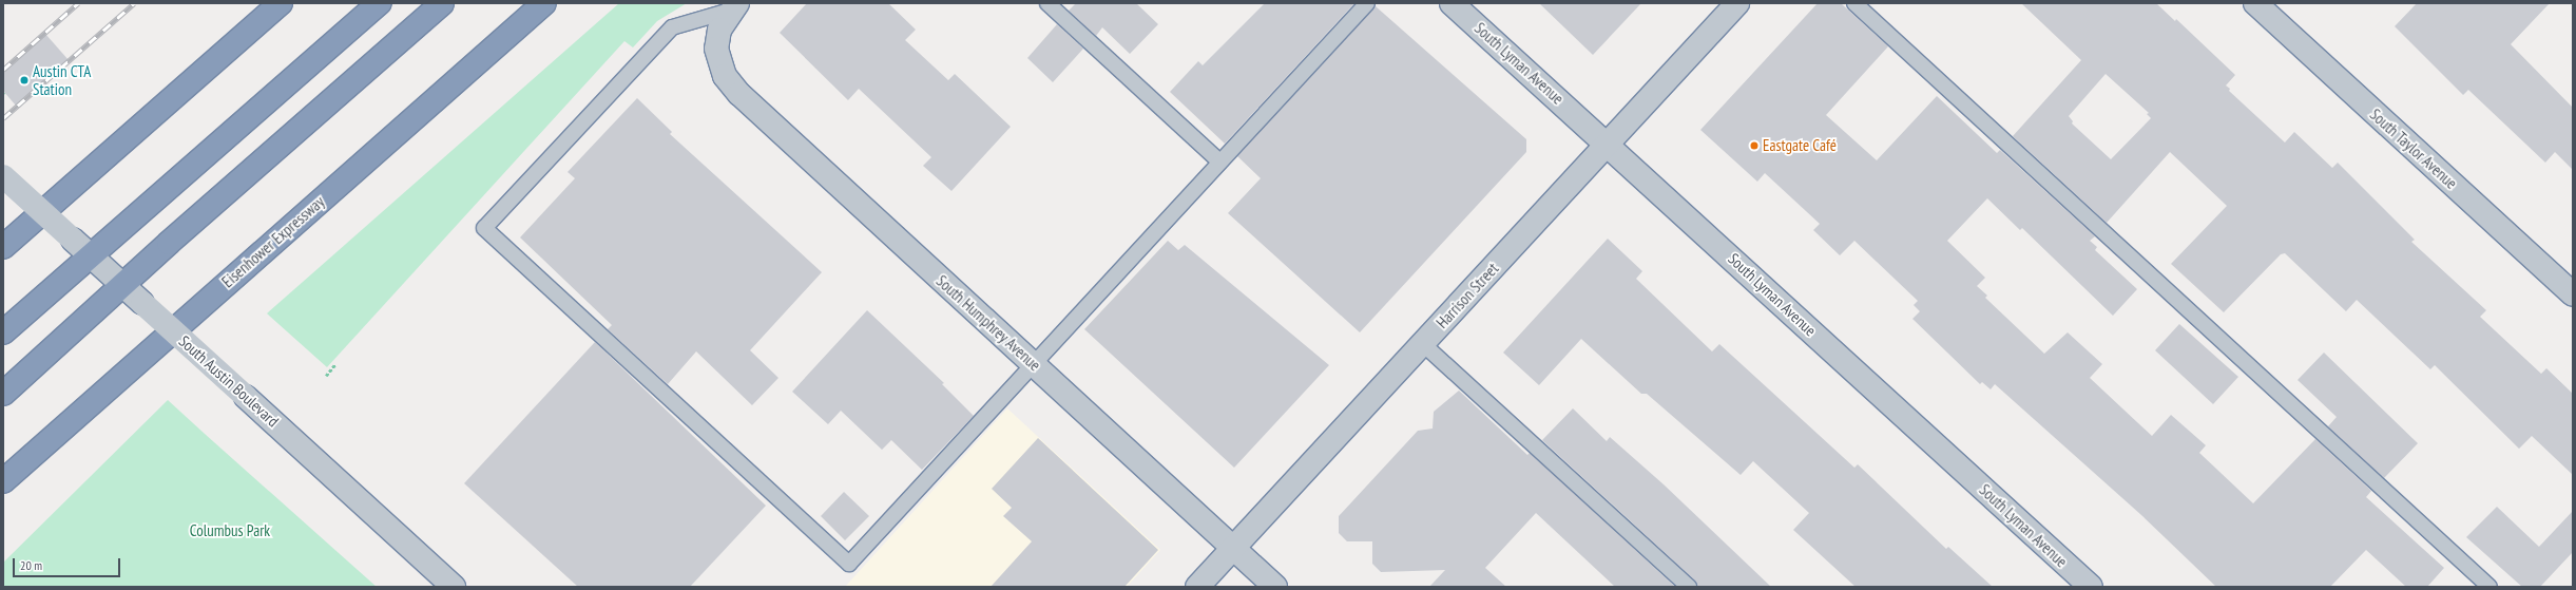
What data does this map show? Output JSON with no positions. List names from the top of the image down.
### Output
{
  "streets": {
    "highway": ["Eisenhower Expressway"],
    "street": [
      "South Lyman Avenue",
      "South Taylor Avenue",
      "Harrison Street",
      "South Humphrey Avenue",
      "South Austin Boulevard"
    ]
  },
  "crossings": [
    ["South Lyman Avenue", "Harrison Street"],
    ["Harrison Street", "South Humphrey Avenue"]
  ],
  "parks": ["Columbus Park"],
  "places": ["Austin CTA Station", "Eastgate Café"],
  "scale_bar": "20 m"
}
